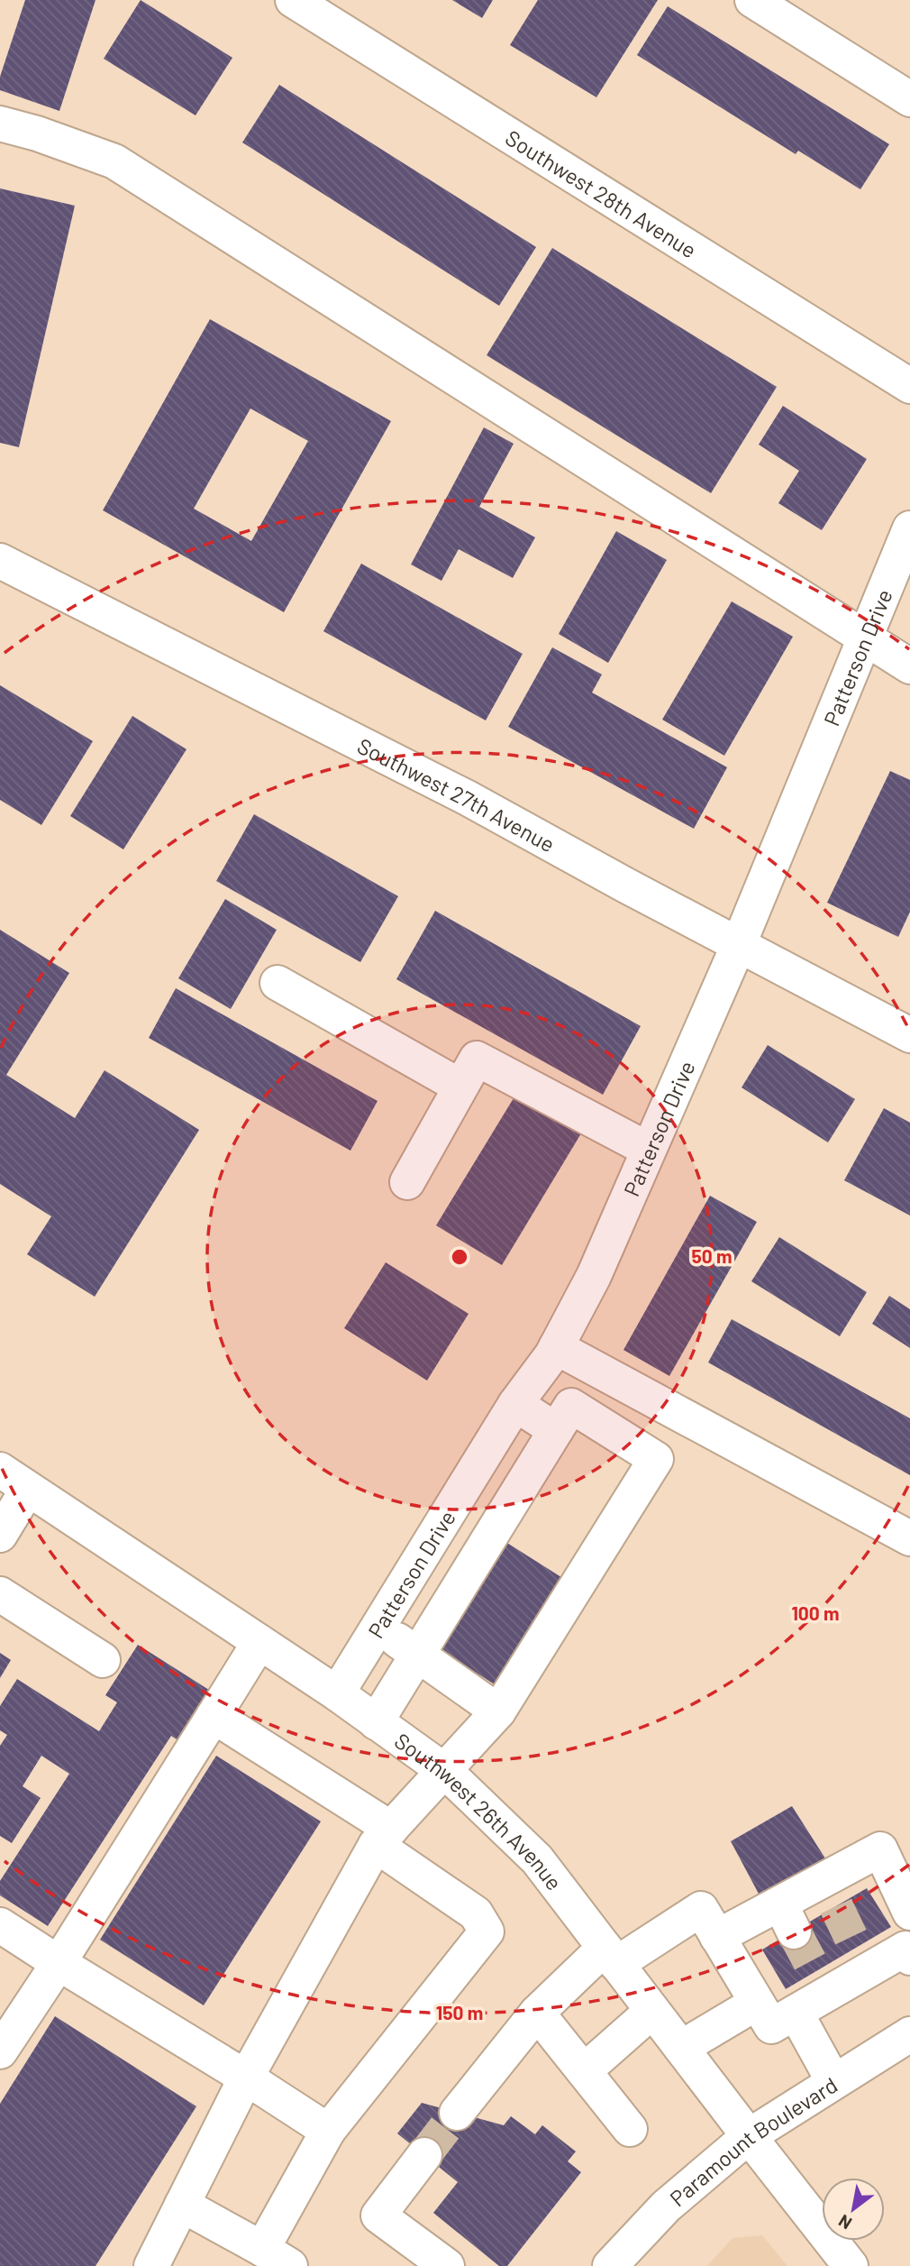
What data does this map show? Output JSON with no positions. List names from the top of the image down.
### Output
{
  "streets": {
    "street": [
      "Southwest 28th Avenue",
      "Patterson Drive",
      "Southwest 27th Avenue",
      "Southwest 26th Avenue",
      "Paramount Boulevard"
    ]
  },
  "crossings": [
    ["Patterson Drive", "Southwest 27th Avenue"],
    ["Patterson Drive", "Southwest 26th Avenue"],
    ["Southwest 26th Avenue", "Paramount Boulevard"]
  ],
  "north": "bottom left",
  "rings": ["50 m", "100 m", "150 m"]
}
